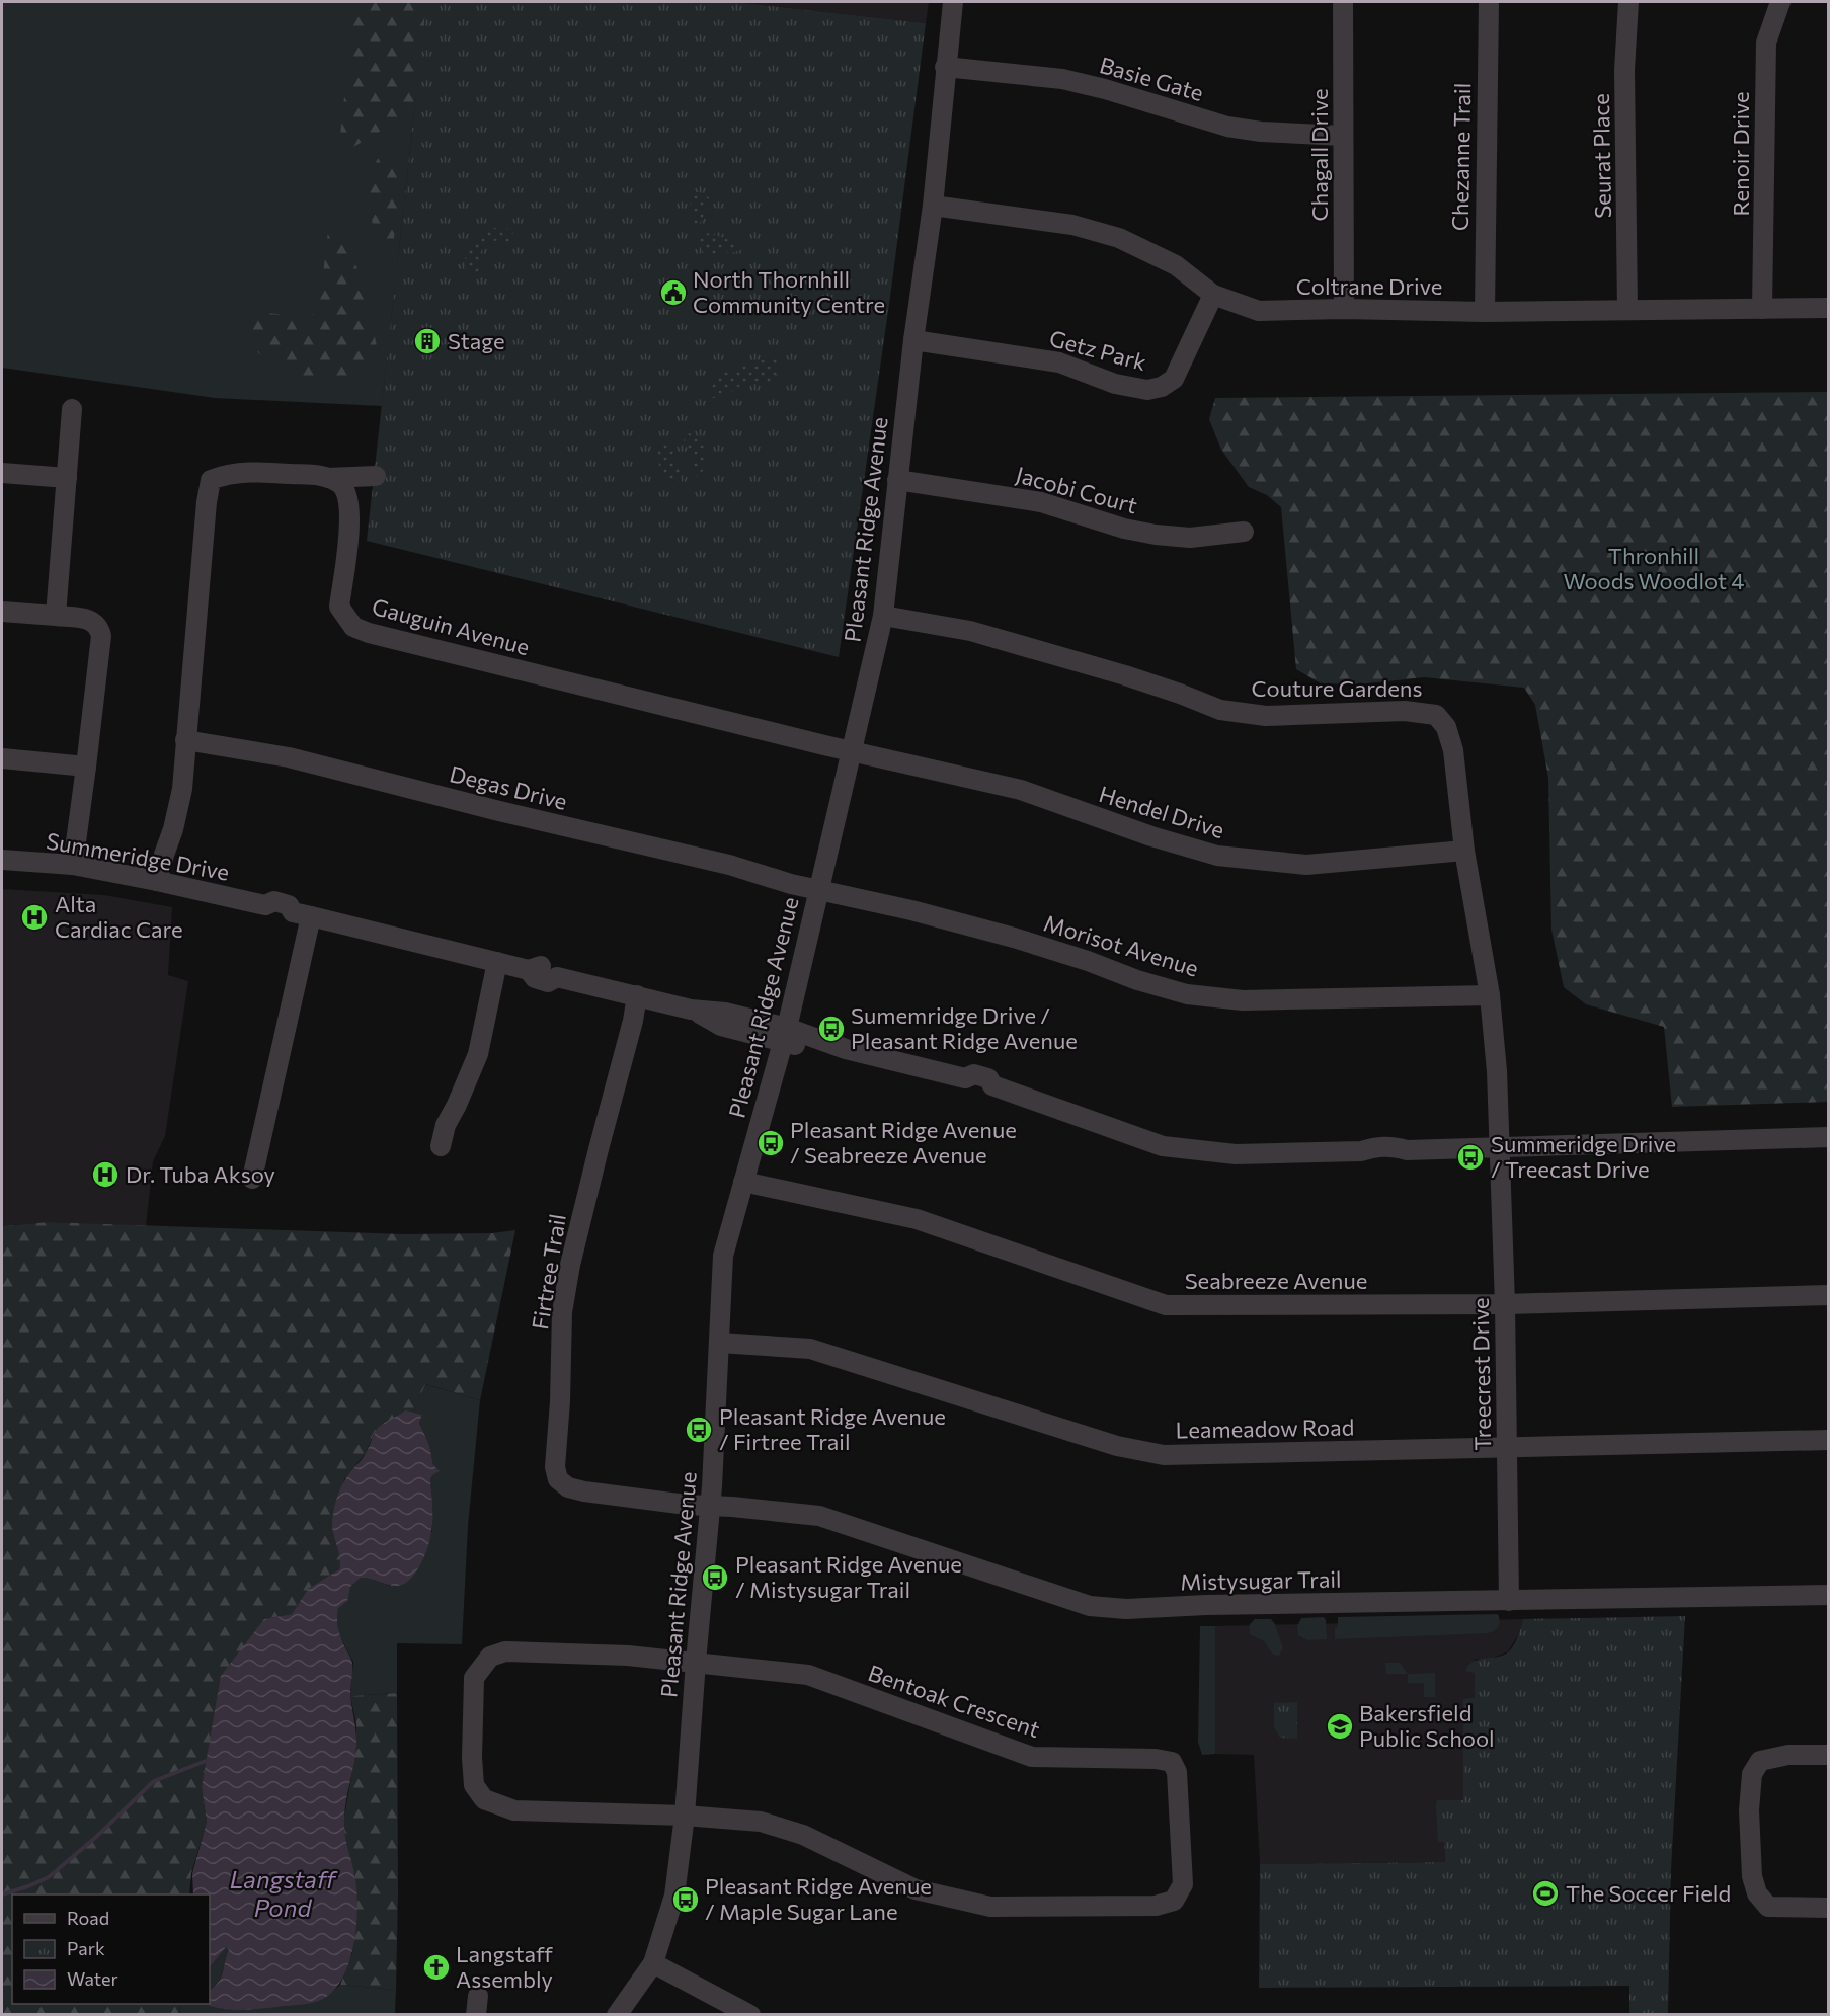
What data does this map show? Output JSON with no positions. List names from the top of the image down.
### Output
{
  "streets": {
    "street": [
      "Basie Gate",
      "Renoir Drive",
      "Chagall Drive",
      "Seurat Place",
      "Chezanne Trail",
      "Coltrane Drive",
      "Getz Park",
      "Jacobi Court",
      "Pleasant Ridge Avenue",
      "Gauguin Avenue",
      "Couture Gardens",
      "Degas Drive",
      "Hendel Drive",
      "Summeridge Drive",
      "Morisot Avenue",
      "Firtree Trail",
      "Seabreeze Avenue",
      "Treecrest Drive",
      "Leameadow Road",
      "Mistysugar Trail",
      "Bentoak Crescent"
    ]
  },
  "crossings": [
    ["Basie Gate", "Chagall Drive"],
    ["Basie Gate", "Pleasant Ridge Avenue"],
    ["Renoir Drive", "Coltrane Drive"],
    ["Chagall Drive", "Coltrane Drive"],
    ["Seurat Place", "Coltrane Drive"],
    ["Chezanne Trail", "Coltrane Drive"],
    ["Coltrane Drive", "Getz Park"],
    ["Coltrane Drive", "Pleasant Ridge Avenue"],
    ["Getz Park", "Pleasant Ridge Avenue"],
    ["Jacobi Court", "Pleasant Ridge Avenue"],
    ["Pleasant Ridge Avenue", "Gauguin Avenue"],
    ["Pleasant Ridge Avenue", "Couture Gardens"],
    ["Pleasant Ridge Avenue", "Degas Drive"],
    ["Pleasant Ridge Avenue", "Hendel Drive"],
    ["Pleasant Ridge Avenue", "Summeridge Drive"],
    ["Pleasant Ridge Avenue", "Morisot Avenue"],
    ["Pleasant Ridge Avenue", "Firtree Trail"],
    ["Pleasant Ridge Avenue", "Seabreeze Avenue"],
    ["Pleasant Ridge Avenue", "Leameadow Road"],
    ["Pleasant Ridge Avenue", "Mistysugar Trail"],
    ["Pleasant Ridge Avenue", "Bentoak Crescent"],
    ["Gauguin Avenue", "Hendel Drive"],
    ["Couture Gardens", "Hendel Drive"],
    ["Couture Gardens", "Summeridge Drive"],
    ["Couture Gardens", "Morisot Avenue"],
    ["Couture Gardens", "Treecrest Drive"],
    ["Degas Drive", "Morisot Avenue"],
    ["Summeridge Drive", "Firtree Trail"],
    ["Summeridge Drive", "Treecrest Drive"],
    ["Firtree Trail", "Mistysugar Trail"],
    ["Seabreeze Avenue", "Treecrest Drive"],
    ["Treecrest Drive", "Leameadow Road"],
    ["Treecrest Drive", "Mistysugar Trail"]
  ],
  "water": ["Langstaff Pond"],
  "parks": ["Thronhill Woods Woodlot 4"],
  "places": {
    "public building": ["North Thornhill Community Centre"],
    "building": ["Stage"],
    "hospital": ["Alta Cardiac Care", "Dr. Tuba Aksoy"],
    "bus stop": [
      "Sumemridge Drive / Pleasant Ridge Avenue",
      "Pleasant Ridge Avenue / Seabreeze Avenue",
      "Summeridge Drive / Treecast Drive",
      "Pleasant Ridge Avenue / Firtree Trail",
      "Pleasant Ridge Avenue / Mistysugar Trail",
      "Pleasant Ridge Avenue / Maple Sugar Lane"
    ],
    "school or university": ["Bakersfield Public School"],
    "sports": ["The Soccer Field"],
    "church": ["Langstaff Assembly"]
  },
  "legend": ["Road", "Park", "Water"]
}
